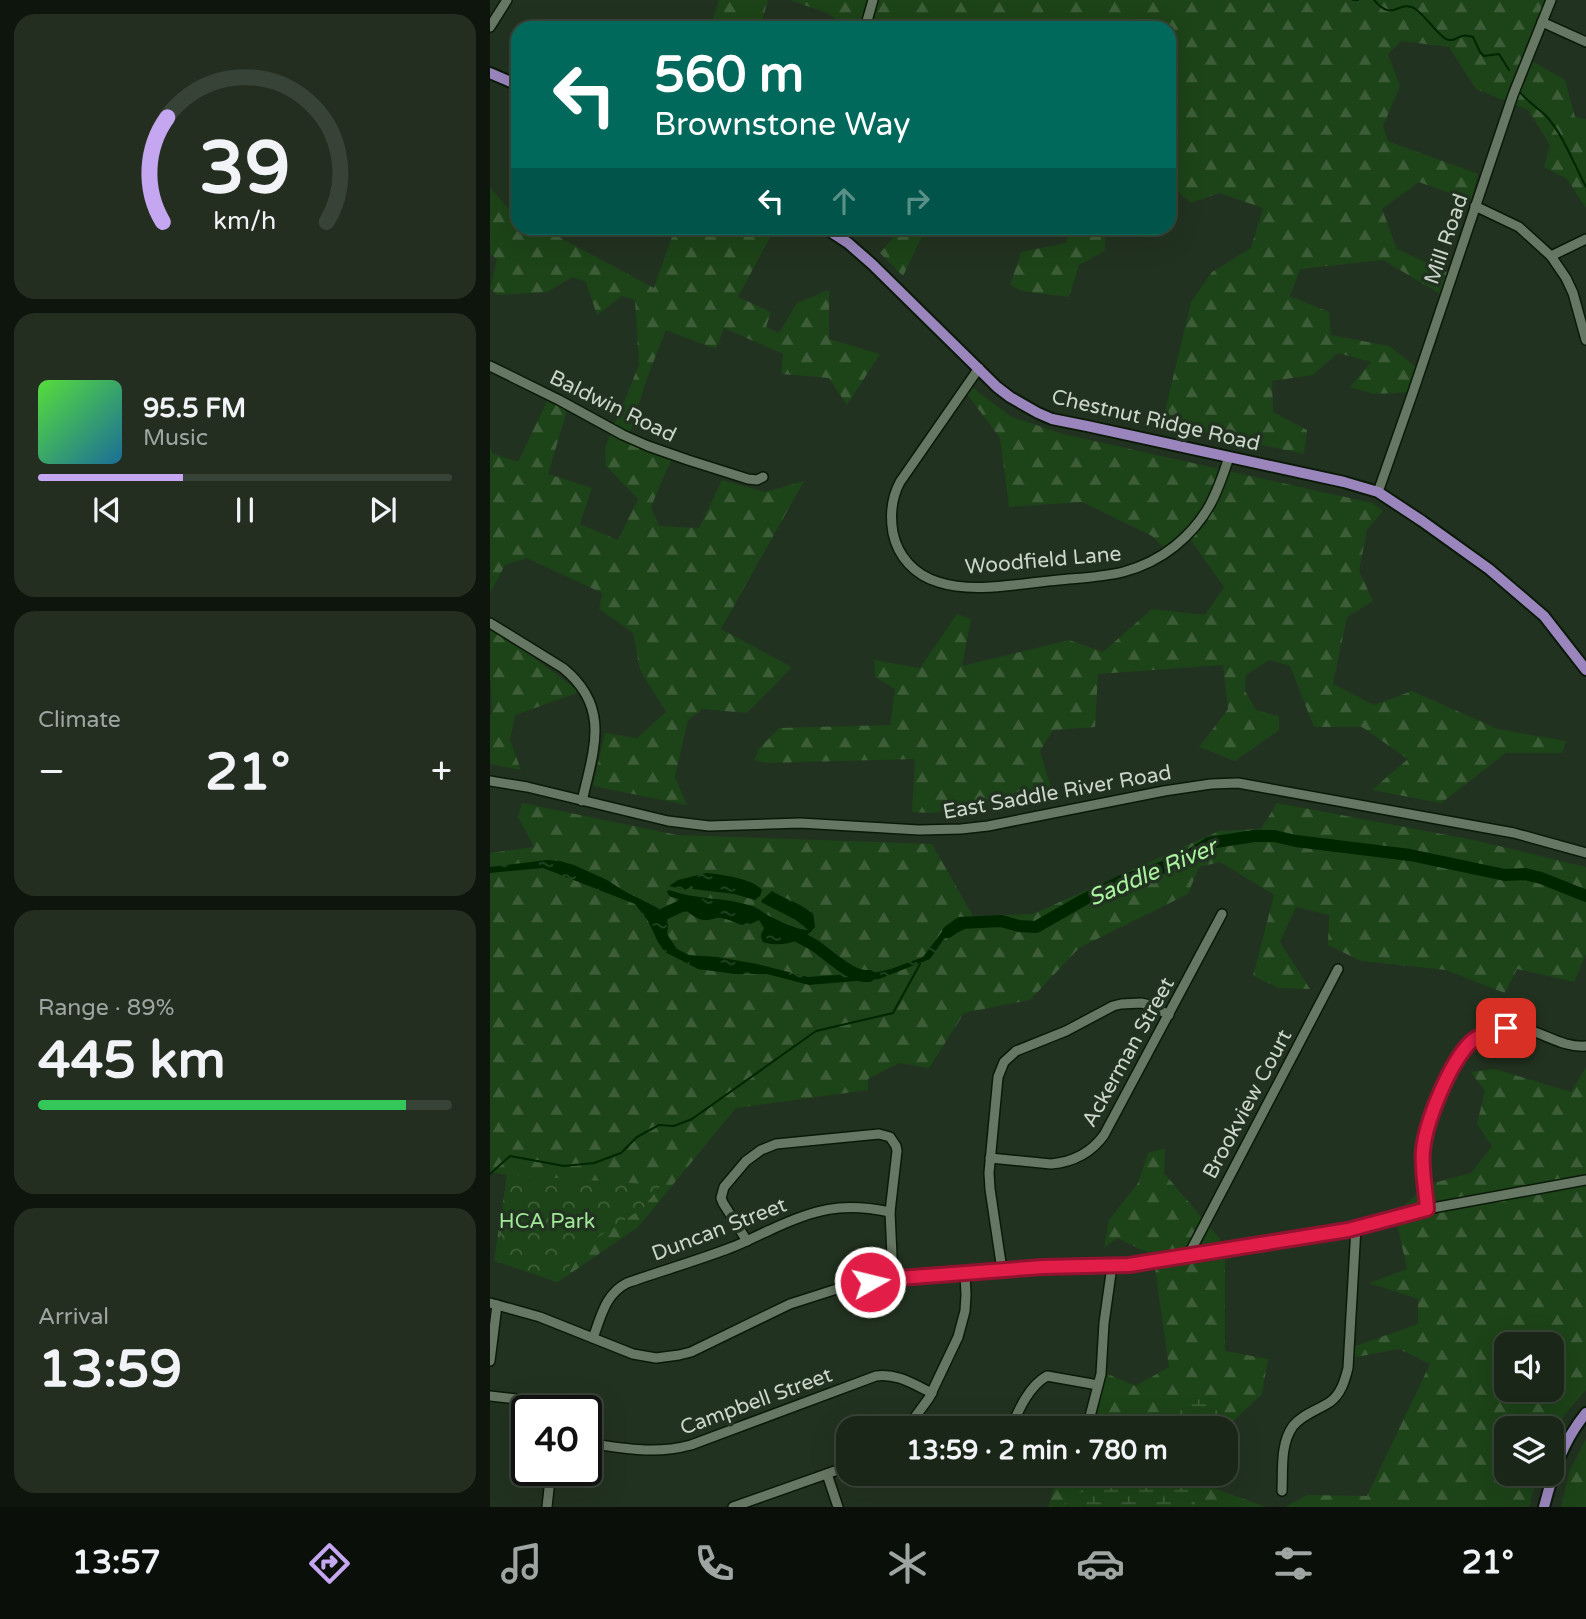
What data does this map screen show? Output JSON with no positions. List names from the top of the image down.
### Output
{
  "streets": {
    "main road": ["Chestnut Ridge Road"],
    "street": [
      "Mill Road",
      "Baldwin Road",
      "Woodfield Lane",
      "East Saddle River Road",
      "Ackerman Street",
      "Brookview Court",
      "Duncan Street",
      "Campbell Street"
    ]
  },
  "crossings": [
    ["Mill Road", "Chestnut Ridge Road"],
    ["Chestnut Ridge Road", "Woodfield Lane"]
  ],
  "water": ["Saddle River"],
  "parks": ["HCA Park"],
  "page": {
    "turn": ["560 m", "Brownstone Way"],
    "song": ["95.5 FM", "Music"],
    "tile": [
      "Climate",
      ["Range · 89%", "445 km"],
      ["Arrival", "13:59"]
    ],
    "heat": ["−", "21°", "+"],
    "limit": "40",
    "trip": "13:59 · 2 min · 780 m",
    "tabs": ["13:57", "21°"],
    "gauge": ["39", "km/h"]
  }
}
